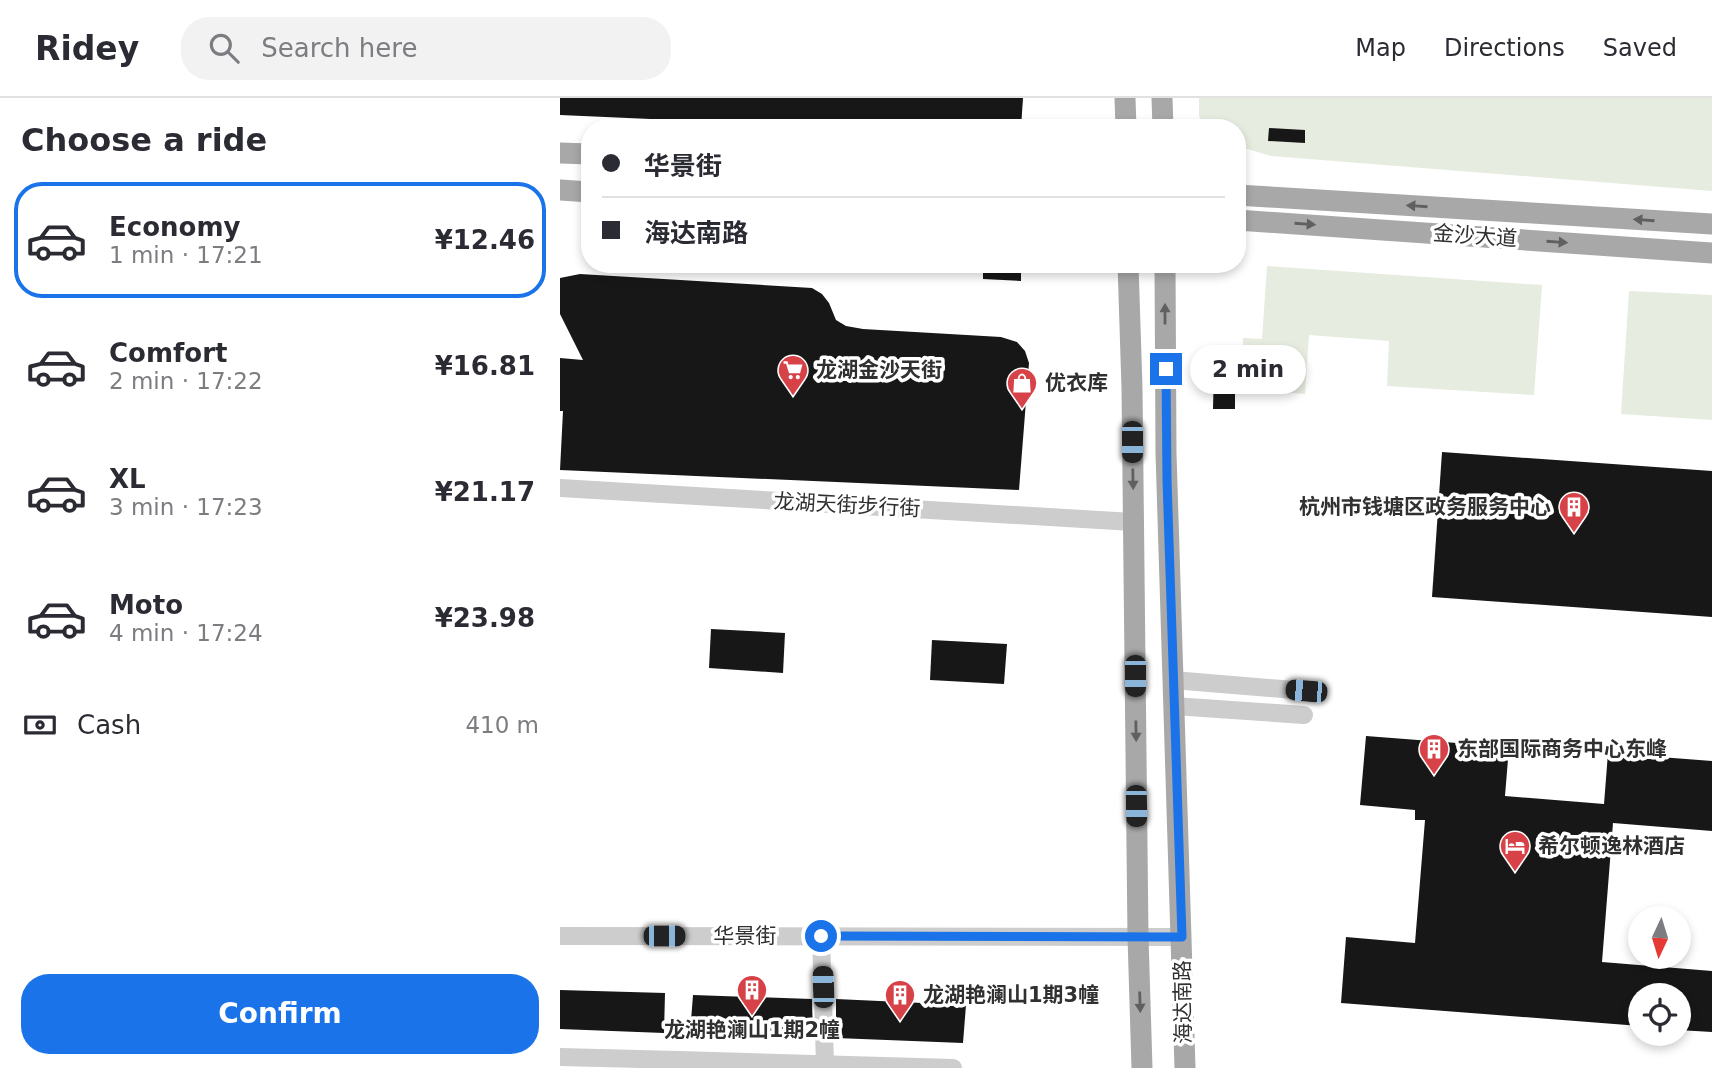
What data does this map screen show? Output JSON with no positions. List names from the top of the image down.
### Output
{
  "streets": {
    "main road": ["金沙大道", "海达南路"],
    "street": ["龙湖天街步行街", "华景街"]
  },
  "crossings": [
    ["龙湖天街步行街", "海达南路"],
    ["华景街", "海达南路"]
  ],
  "places": {
    "supermarket": ["龙湖金沙天街"],
    "shop": ["优衣库"],
    "building": [
      "杭州市钱塘区政务服务中心",
      "东部国际商务中心东峰",
      "龙湖艳澜山1期2幢",
      "龙湖艳澜山1期3幢"
    ],
    "hotel": ["希尔顿逸林酒店"]
  },
  "north": "bottom",
  "page": {
    "header": "Ridey",
    "search": "Search here",
    "nav": ["Map", "Directions", "Saved"],
    "heading": "Choose a ride",
    "banner": ["华景街", "海达南路"],
    "list": [
      {
        "name": "Economy",
        "note": "1 min · 17:21",
        "value": "¥12.46"
      },
      {
        "name": "Comfort",
        "note": "2 min · 17:22",
        "value": "¥16.81"
      },
      {
        "name": "XL",
        "note": "3 min · 17:23",
        "value": "¥21.17"
      },
      {
        "name": "Moto",
        "note": "4 min · 17:24",
        "value": "¥23.98"
      }
    ],
    "bubble": "2 min",
    "pay": ["Cash", "410 m"],
    "buttons": "Confirm"
  }
}
